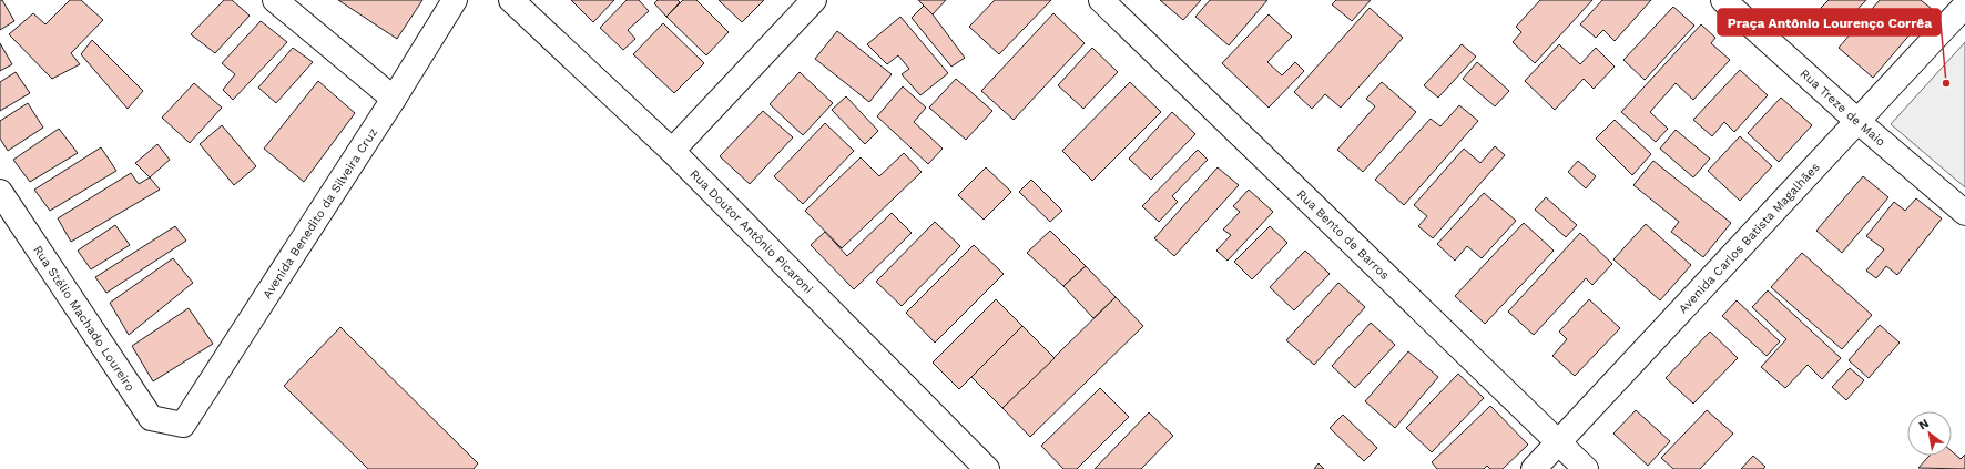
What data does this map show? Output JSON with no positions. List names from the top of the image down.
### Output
{
  "streets": {
    "street": [
      "Rua Treze de Maio",
      "Avenida Benedito da Silveira Cruz",
      "Rua Doutor Antônio Picaroni",
      "Rua Bento de Barros",
      "Avenida Carlos Batista Magalhães",
      "Rua Stélio Machado Loureiro"
    ]
  },
  "crossings": [
    ["Rua Treze de Maio", "Avenida Carlos Batista Magalhães"],
    ["Avenida Benedito da Silveira Cruz", "Rua Stélio Machado Loureiro"],
    ["Rua Bento de Barros", "Avenida Carlos Batista Magalhães"]
  ],
  "places": ["Praça Antônio Lourenço Corrêa"],
  "north": "top left"
}
